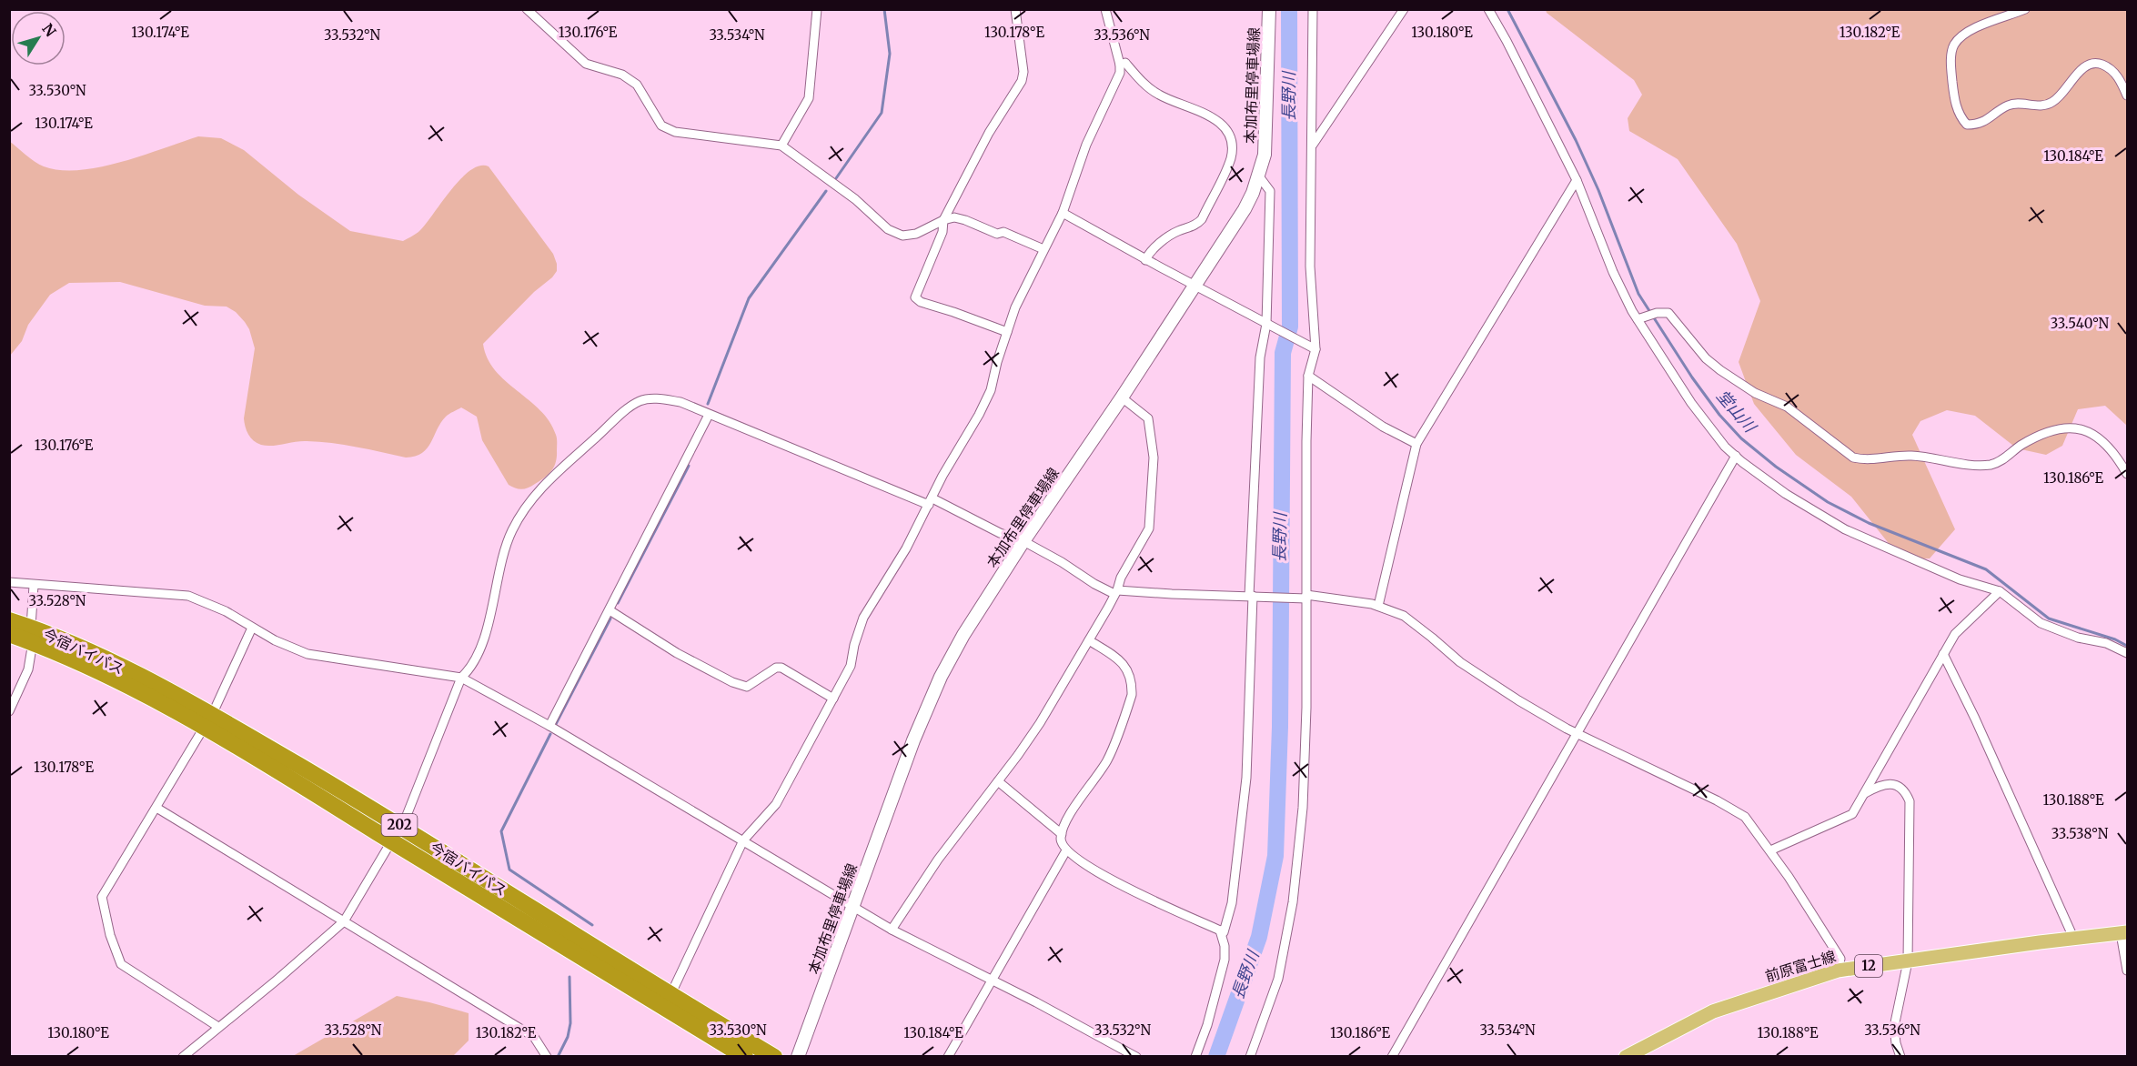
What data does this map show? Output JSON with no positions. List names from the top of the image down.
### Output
{
  "streets": {
    "highway": ["今宿バイパス", "202"],
    "main road": ["本加布里停車場線", "前原富士線", "12"]
  },
  "water": ["長野川", "堂山川"],
  "north": "top right",
  "coordinates": [
    "130.174°E",
    "130.176°E",
    "130.178°E",
    "130.180°E",
    "130.182°E",
    "33.532°N",
    "33.534°N",
    "33.536°N",
    "33.530°N",
    "130.184°E",
    "33.540°N",
    "130.186°E",
    "33.528°N",
    "130.188°E",
    "33.538°N"
  ]
}
